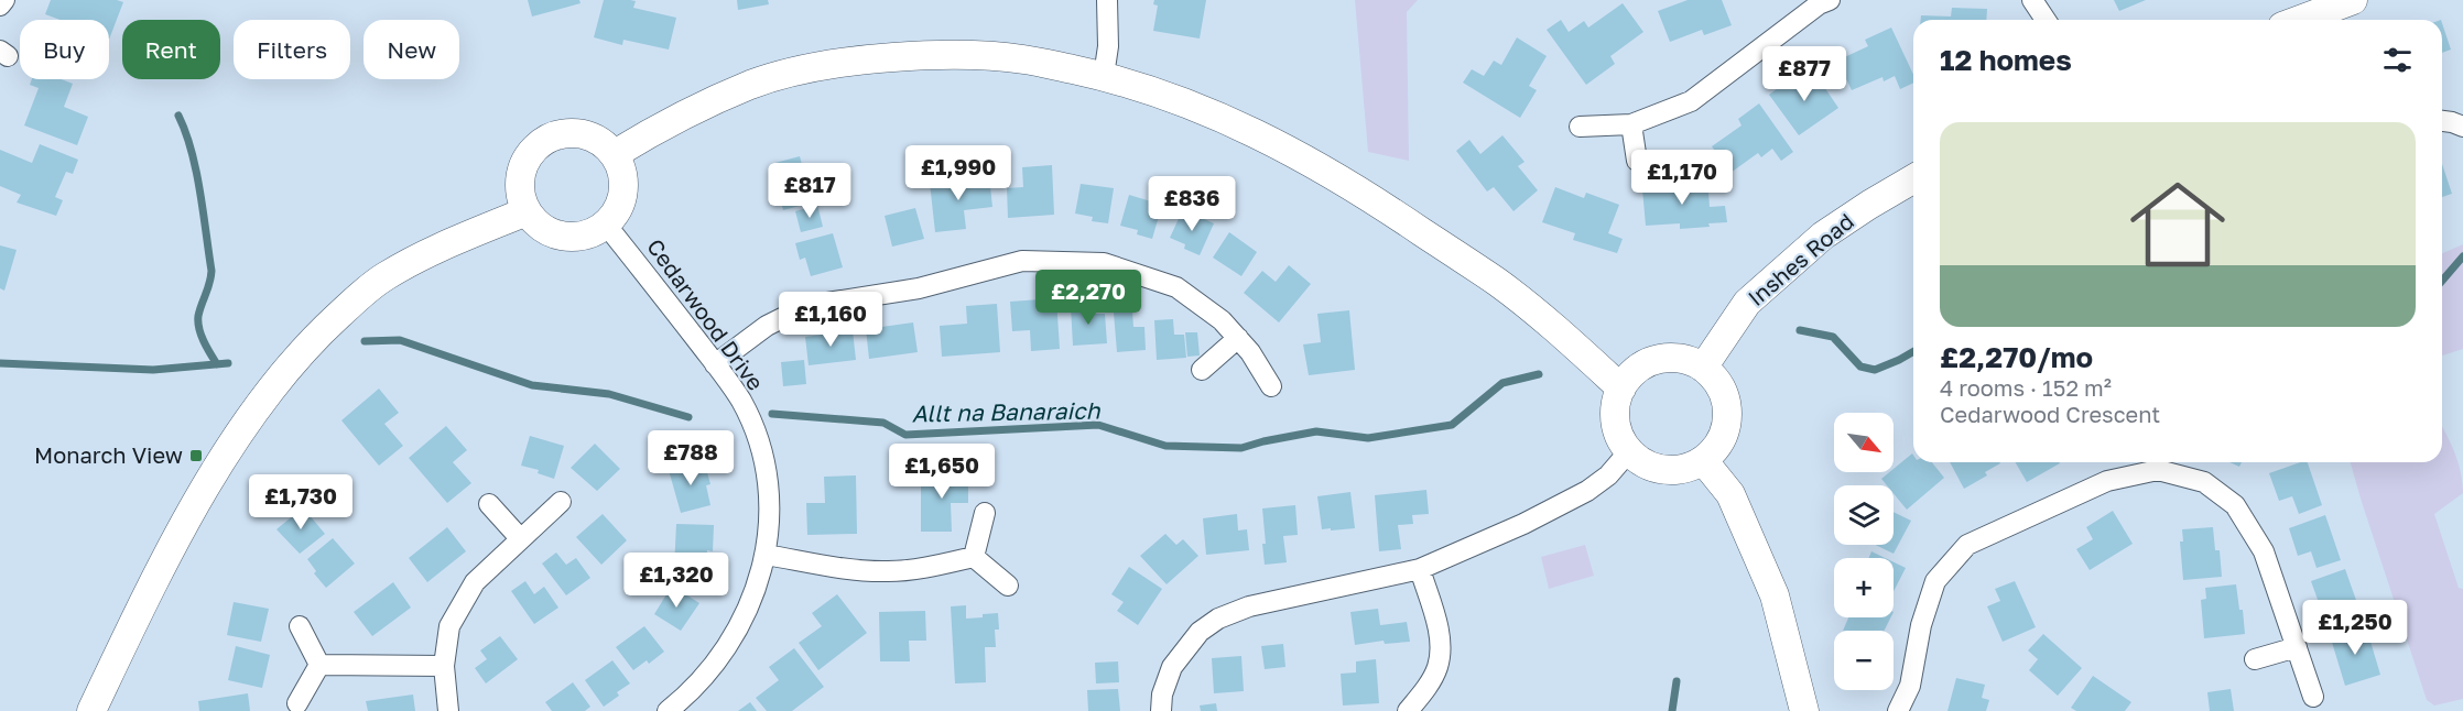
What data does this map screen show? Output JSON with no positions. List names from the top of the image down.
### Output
{
  "streets": {
    "street": ["Inshes Road", "Cedarwood Drive"]
  },
  "water": ["Allt na Banaraich"],
  "places": {
    "transit": ["Monarch View"]
  },
  "north": "bottom right",
  "page": {
    "chip": [
      "Buy",
      "Rent",
      "Filters",
      "New"
    ],
    "heading": "12 homes",
    "price": [
      "£877",
      "£1,990",
      "£1,170",
      "£817",
      "£836",
      "£2,270",
      "£1,160",
      "£788",
      "£1,650",
      "£1,730",
      "£1,320",
      "£1,250"
    ],
    "list": [
      {
        "name": "£2,270/mo",
        "note": "4 rooms · 152 m² · Cedarwood Crescent"
      }
    ],
    "map_buttons": ["+", "−"]
  }
}
